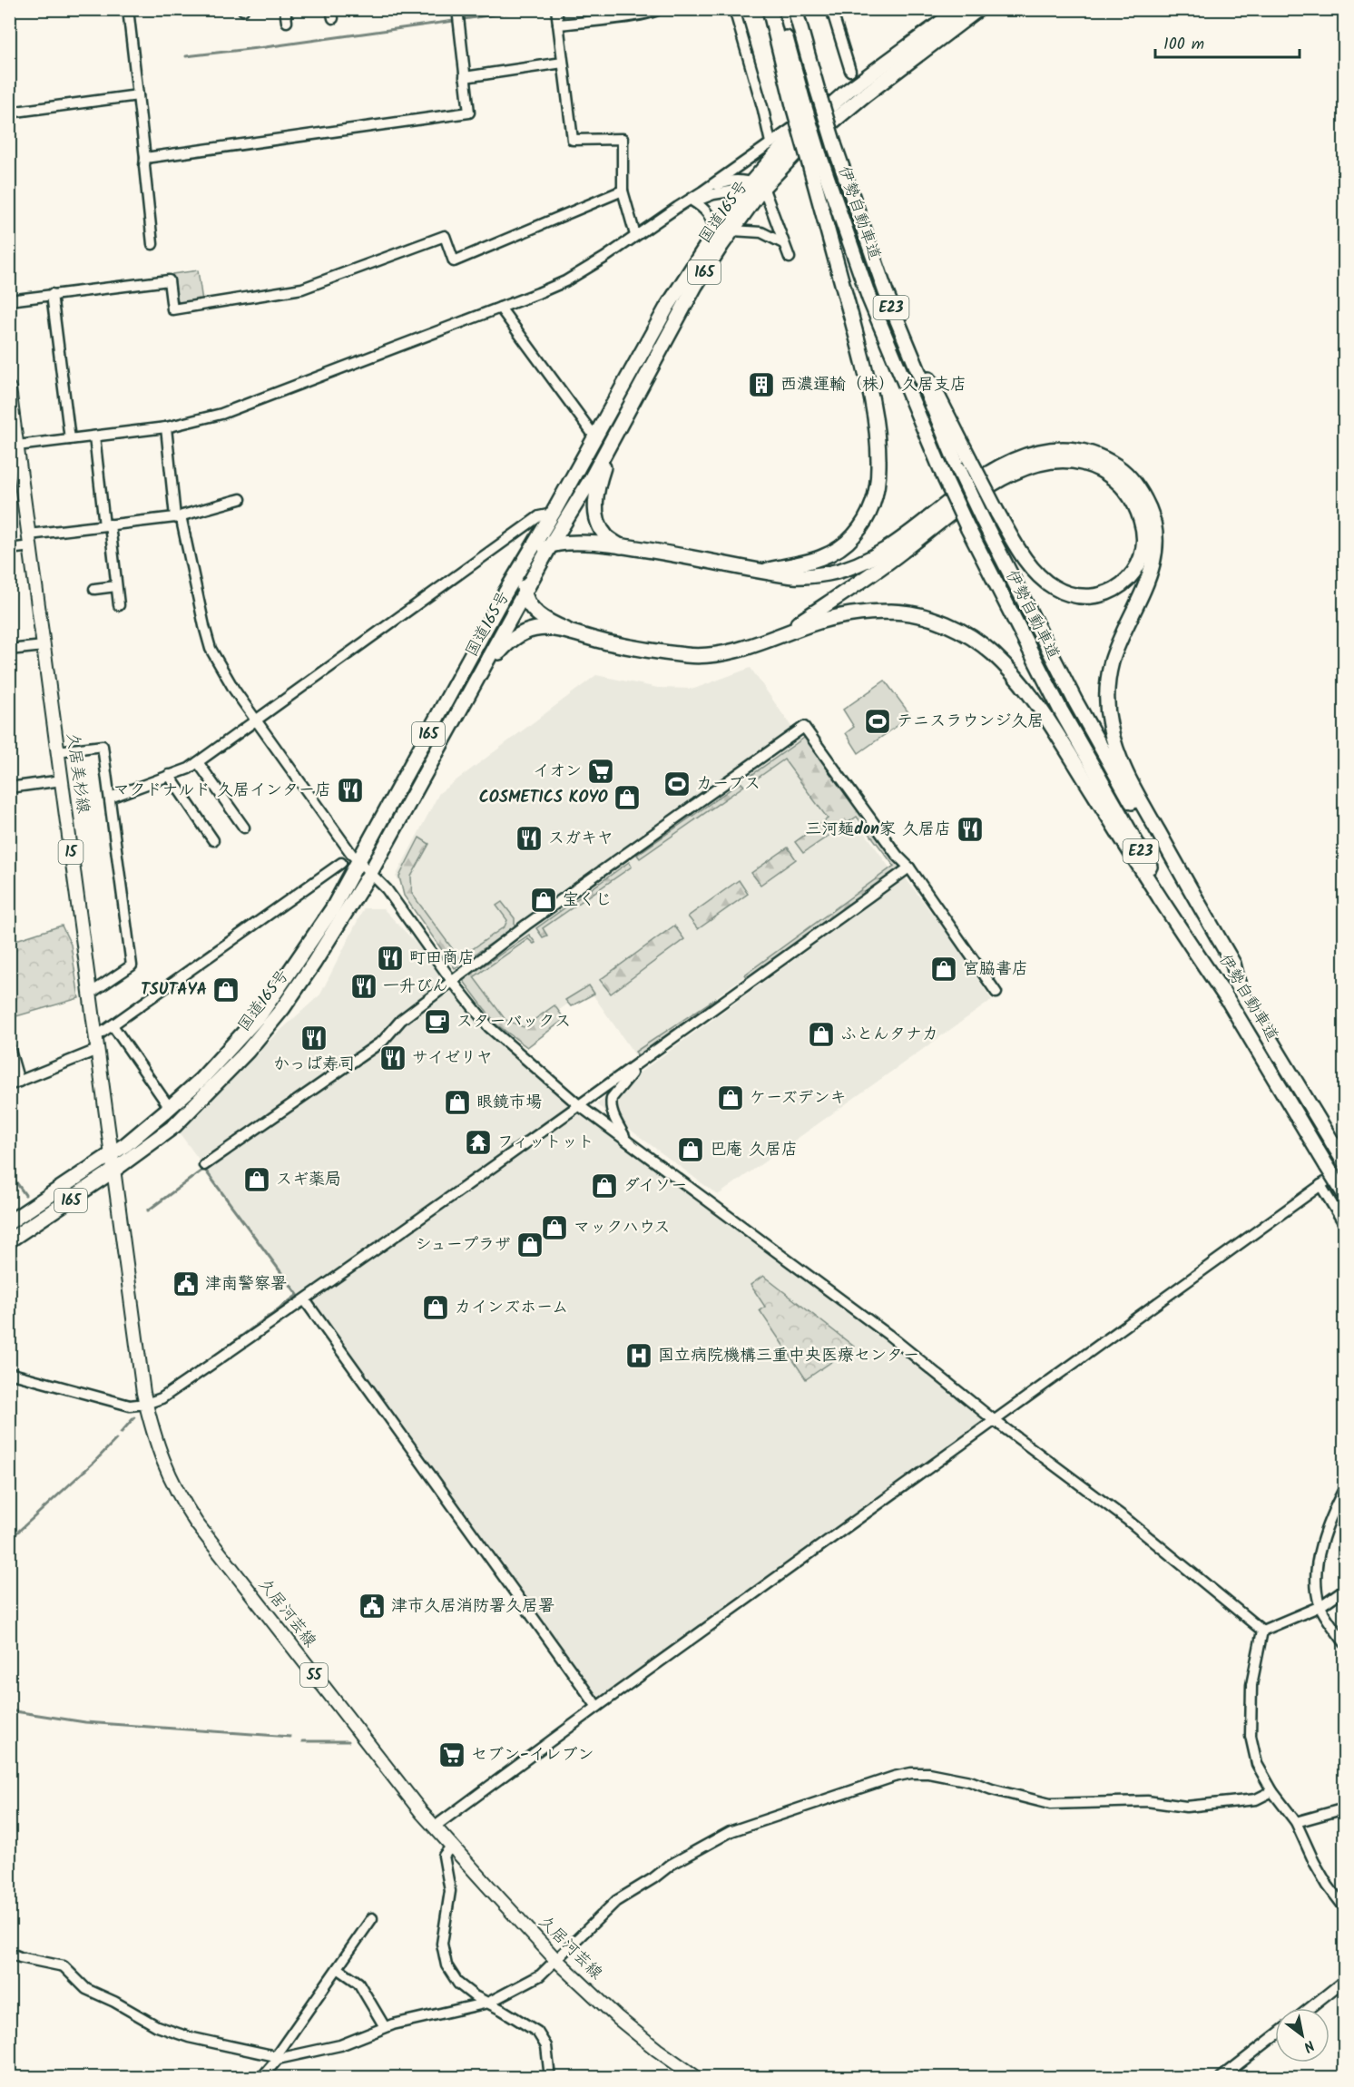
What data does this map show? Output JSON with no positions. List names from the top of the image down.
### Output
{
  "streets": {
    "highway": [
      "国道165号",
      "伊勢自動車道",
      "165",
      "E23"
    ],
    "main road": [
      "久居美杉線",
      "15",
      "久居河芸線",
      "55"
    ]
  },
  "crossings": [
    ["国道165号", "久居美杉線"],
    ["国道165号", "久居河芸線"],
    ["久居美杉線", "久居河芸線"]
  ],
  "places": {
    "building": ["西濃運輸（株） 久居支店"],
    "sports": ["テニスラウンジ久居", "カーブス"],
    "supermarket": ["イオン", "セブン-イレブン"],
    "restaurant": [
      "マクドナルド 久居インター店",
      "三河麺don家 久居店",
      "スガキヤ",
      "町田商店",
      "一升びん",
      "かっぱ寿司",
      "サイゼリヤ"
    ],
    "shop": [
      "COSMETICS KOYO",
      "宝くじ",
      "宮脇書店",
      "TSUTAYA",
      "ふとんタナカ",
      "ケーズデンキ",
      "眼鏡市場",
      "巴庵 久居店",
      "スギ薬局",
      "ダイソー",
      "マックハウス",
      "シュープラザ",
      "カインズホーム"
    ],
    "cafe": ["スターバックス"],
    "temple": ["フィットット"],
    "public building": ["津南警察署", "津市久居消防署久居署"],
    "hospital": ["国立病院機構三重中央医療センター"]
  },
  "scale_bar": "100 m",
  "north": "bottom right"
}
